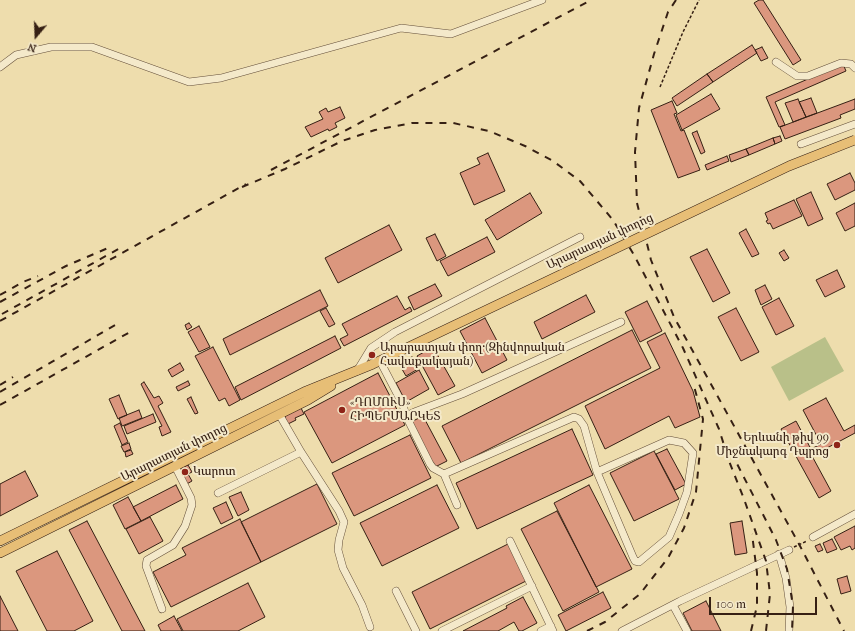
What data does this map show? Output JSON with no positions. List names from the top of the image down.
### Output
{
  "streets": {
    "main road": ["Արարատյան փողոց"]
  },
  "places": [
    "Արարատյան փող․(Զինվորական Հավաքակայան)",
    "«ԴՈՄՈՒՍ» ՀԻՊԵՐՄԱՐԿԵՏ",
    "Երևանի թիվ 99 Միջնակարգ Դպրոց",
    "Կարոտ"
  ],
  "scale_bar": "100 m",
  "north": "bottom"
}
